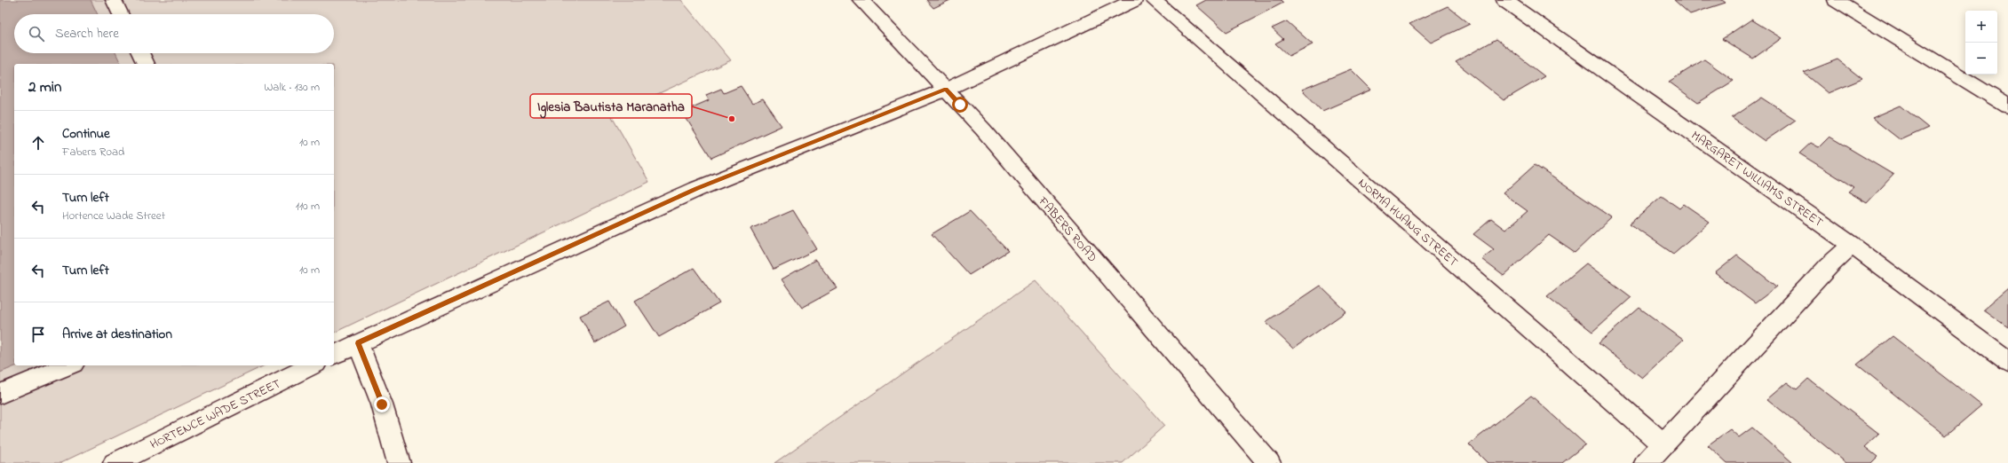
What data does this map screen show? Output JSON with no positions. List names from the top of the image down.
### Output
{
  "streets": {
    "street": [
      "MARGARET WILLIAMS STREET",
      "NORMA HUANG STREET",
      "FABERS ROAD",
      "HORTENCE WADE STREET"
    ]
  },
  "places": ["Iglesia Bautista Maranatha"],
  "page": {
    "map_buttons": ["+", "−"],
    "search": "Search here",
    "heading": ["2 min", "Walk · 130 m"],
    "list": [
      ["Continue", "Fabers Road", "10 m"],
      ["Turn left", "Hortence Wade Street", "110 m"],
      ["Turn left", "10 m"],
      "Arrive at destination"
    ]
  }
}
